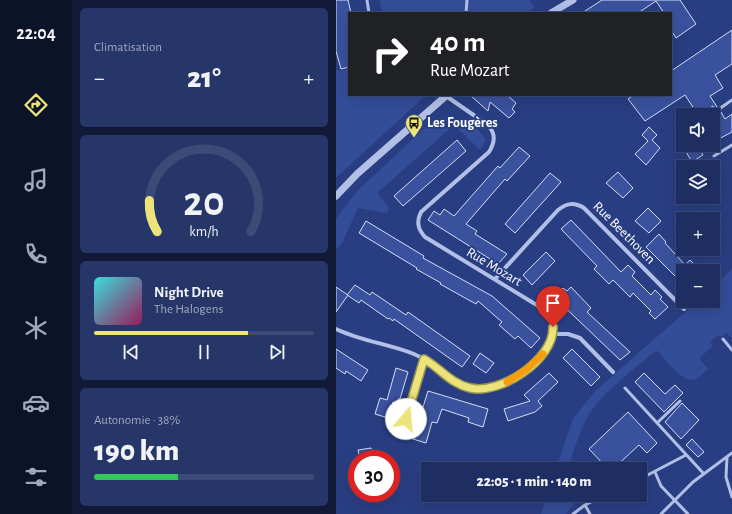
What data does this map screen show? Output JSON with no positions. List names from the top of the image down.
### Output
{
  "streets": {
    "street": ["Rue Beethoven", "Rue Mozart"]
  },
  "crossings": [
    ["Rue Beethoven", "Rue Mozart"]
  ],
  "places": {
    "bus stop": ["Les Fougères"]
  },
  "page": {
    "tabs": "22:04",
    "tile": [
      "Climatisation",
      ["Autonomie · 38%", "190 km"]
    ],
    "turn": ["40 m", "Rue Mozart"],
    "heat": ["−", "21°", "+"],
    "map_buttons": ["+", "−"],
    "song": ["Night Drive", "The Halogens"],
    "limit": "30",
    "trip": "22:05 · 1 min · 140 m",
    "gauge": ["20", "km/h"]
  }
}
